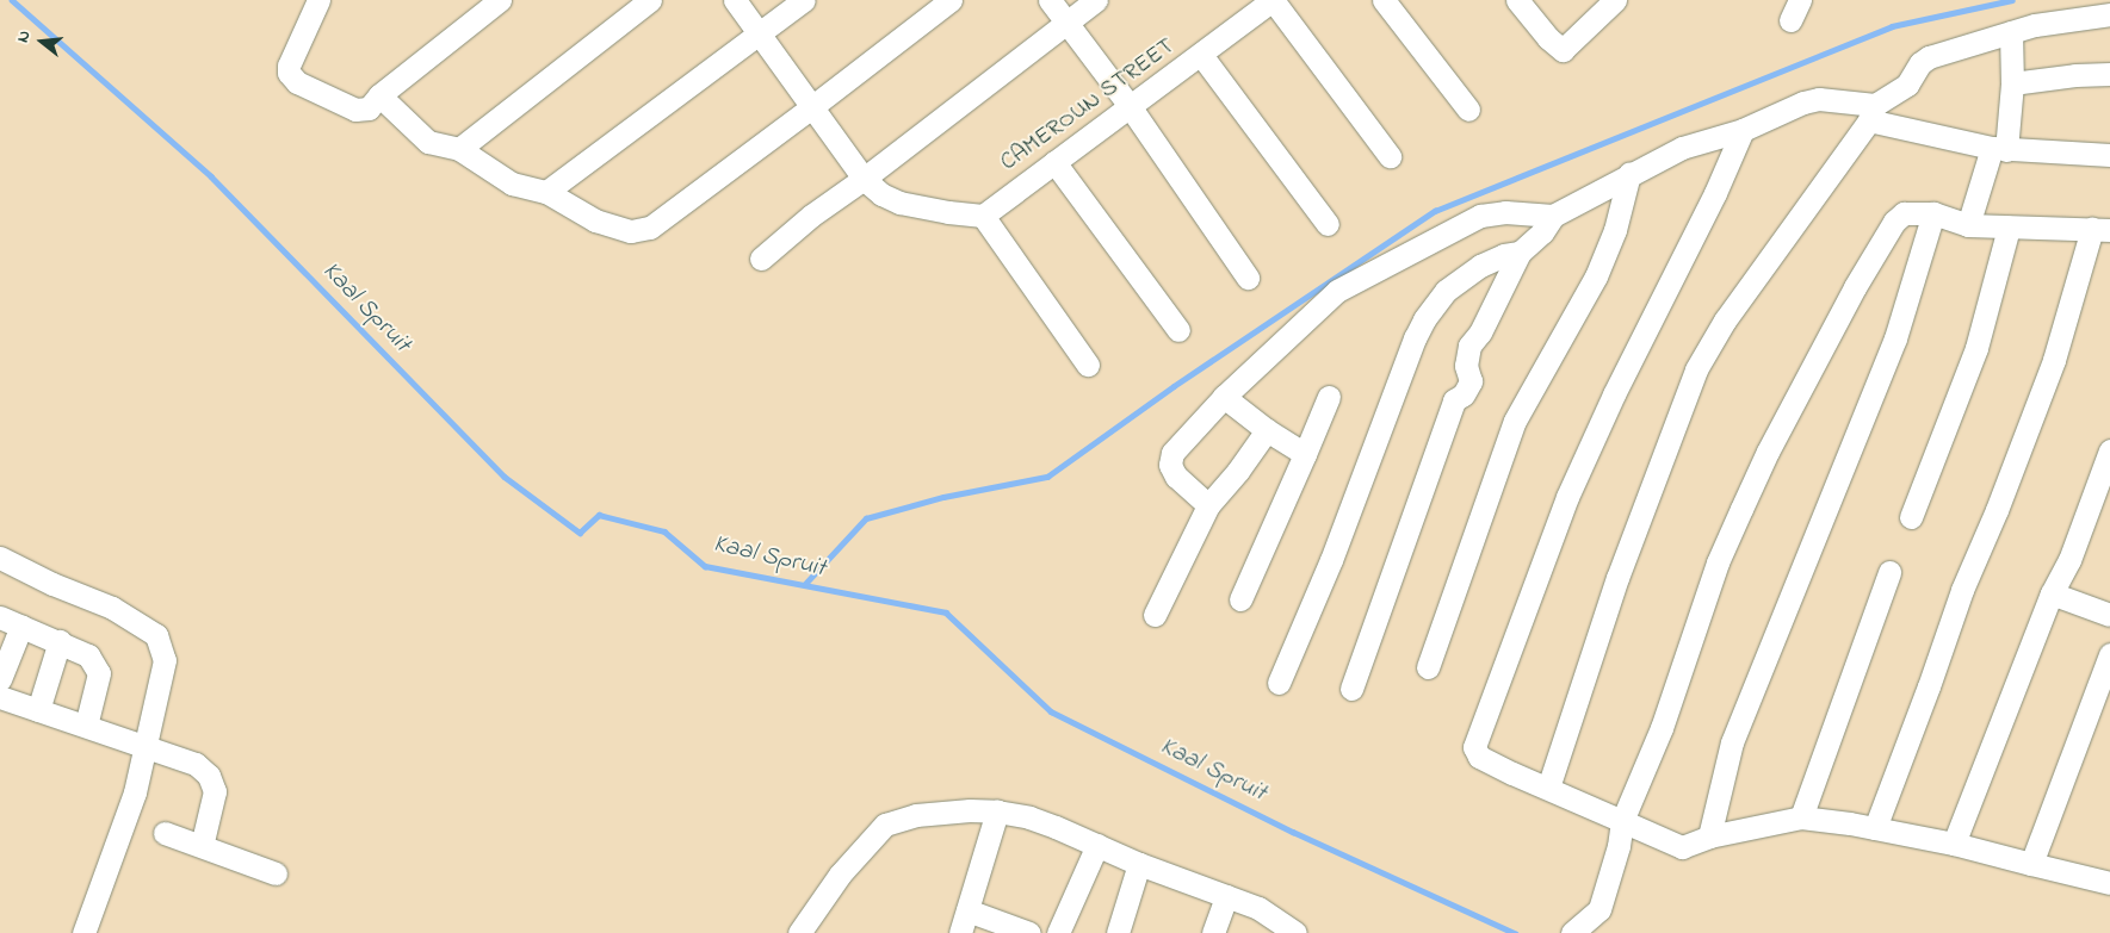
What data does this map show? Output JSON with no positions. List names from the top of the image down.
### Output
{
  "streets": {
    "street": ["CAMEROUN STREET"]
  },
  "water": ["Kaal Spruit"],
  "north": "left"
}
